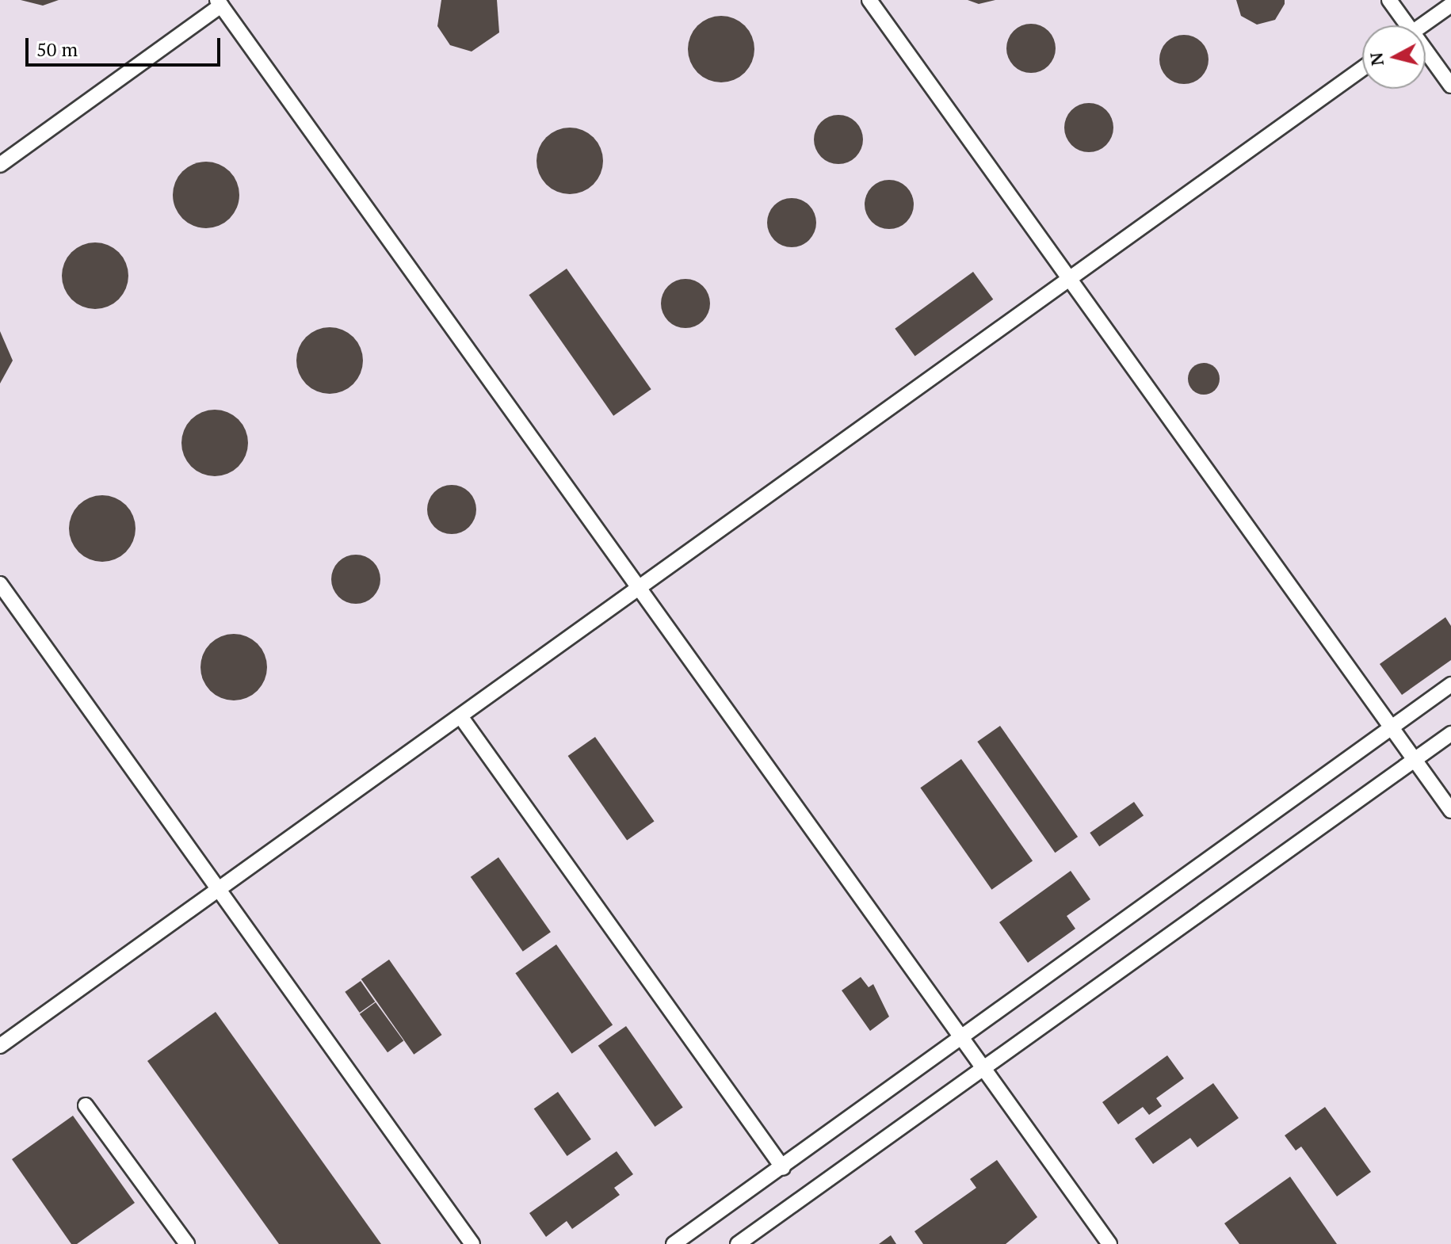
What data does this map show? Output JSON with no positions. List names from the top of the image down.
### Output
{
  "scale_bar": "50 m",
  "north": "left"
}
